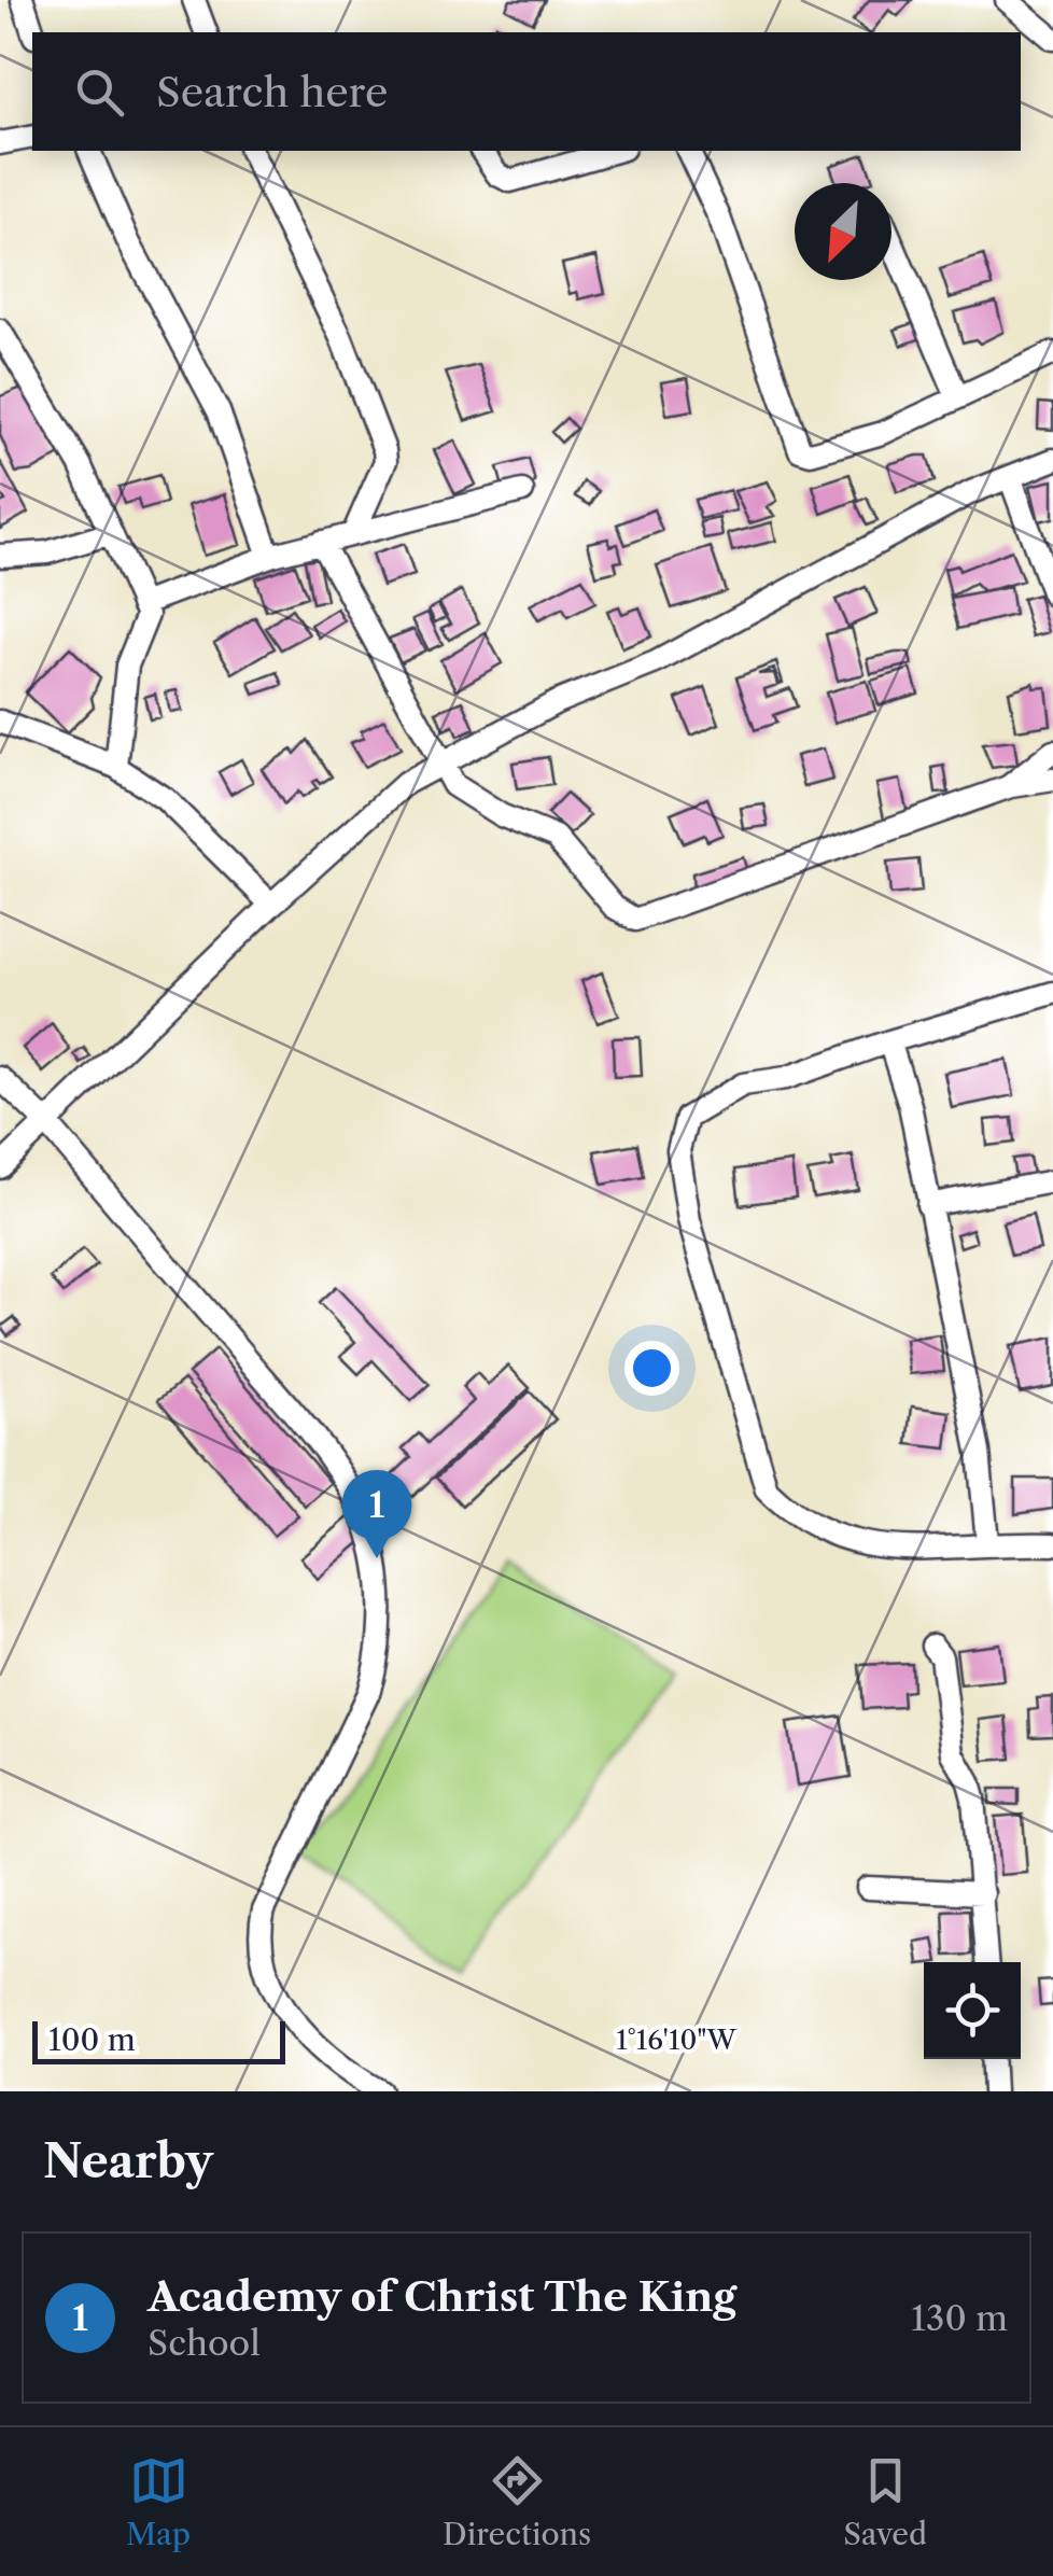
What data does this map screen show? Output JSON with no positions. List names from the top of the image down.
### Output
{
  "scale_bar": "100 m",
  "north": "bottom left",
  "page": {
    "search": "Search here",
    "pins": "1",
    "scale": "100 m",
    "heading": "Nearby",
    "list": [
      {
        "mark": "1",
        "name": "Academy of Christ The King",
        "note": "School",
        "value": "130 m"
      }
    ],
    "nav": ["Map", "Directions", "Saved"]
  },
  "coordinates": ["1°16'10\"W"]
}
